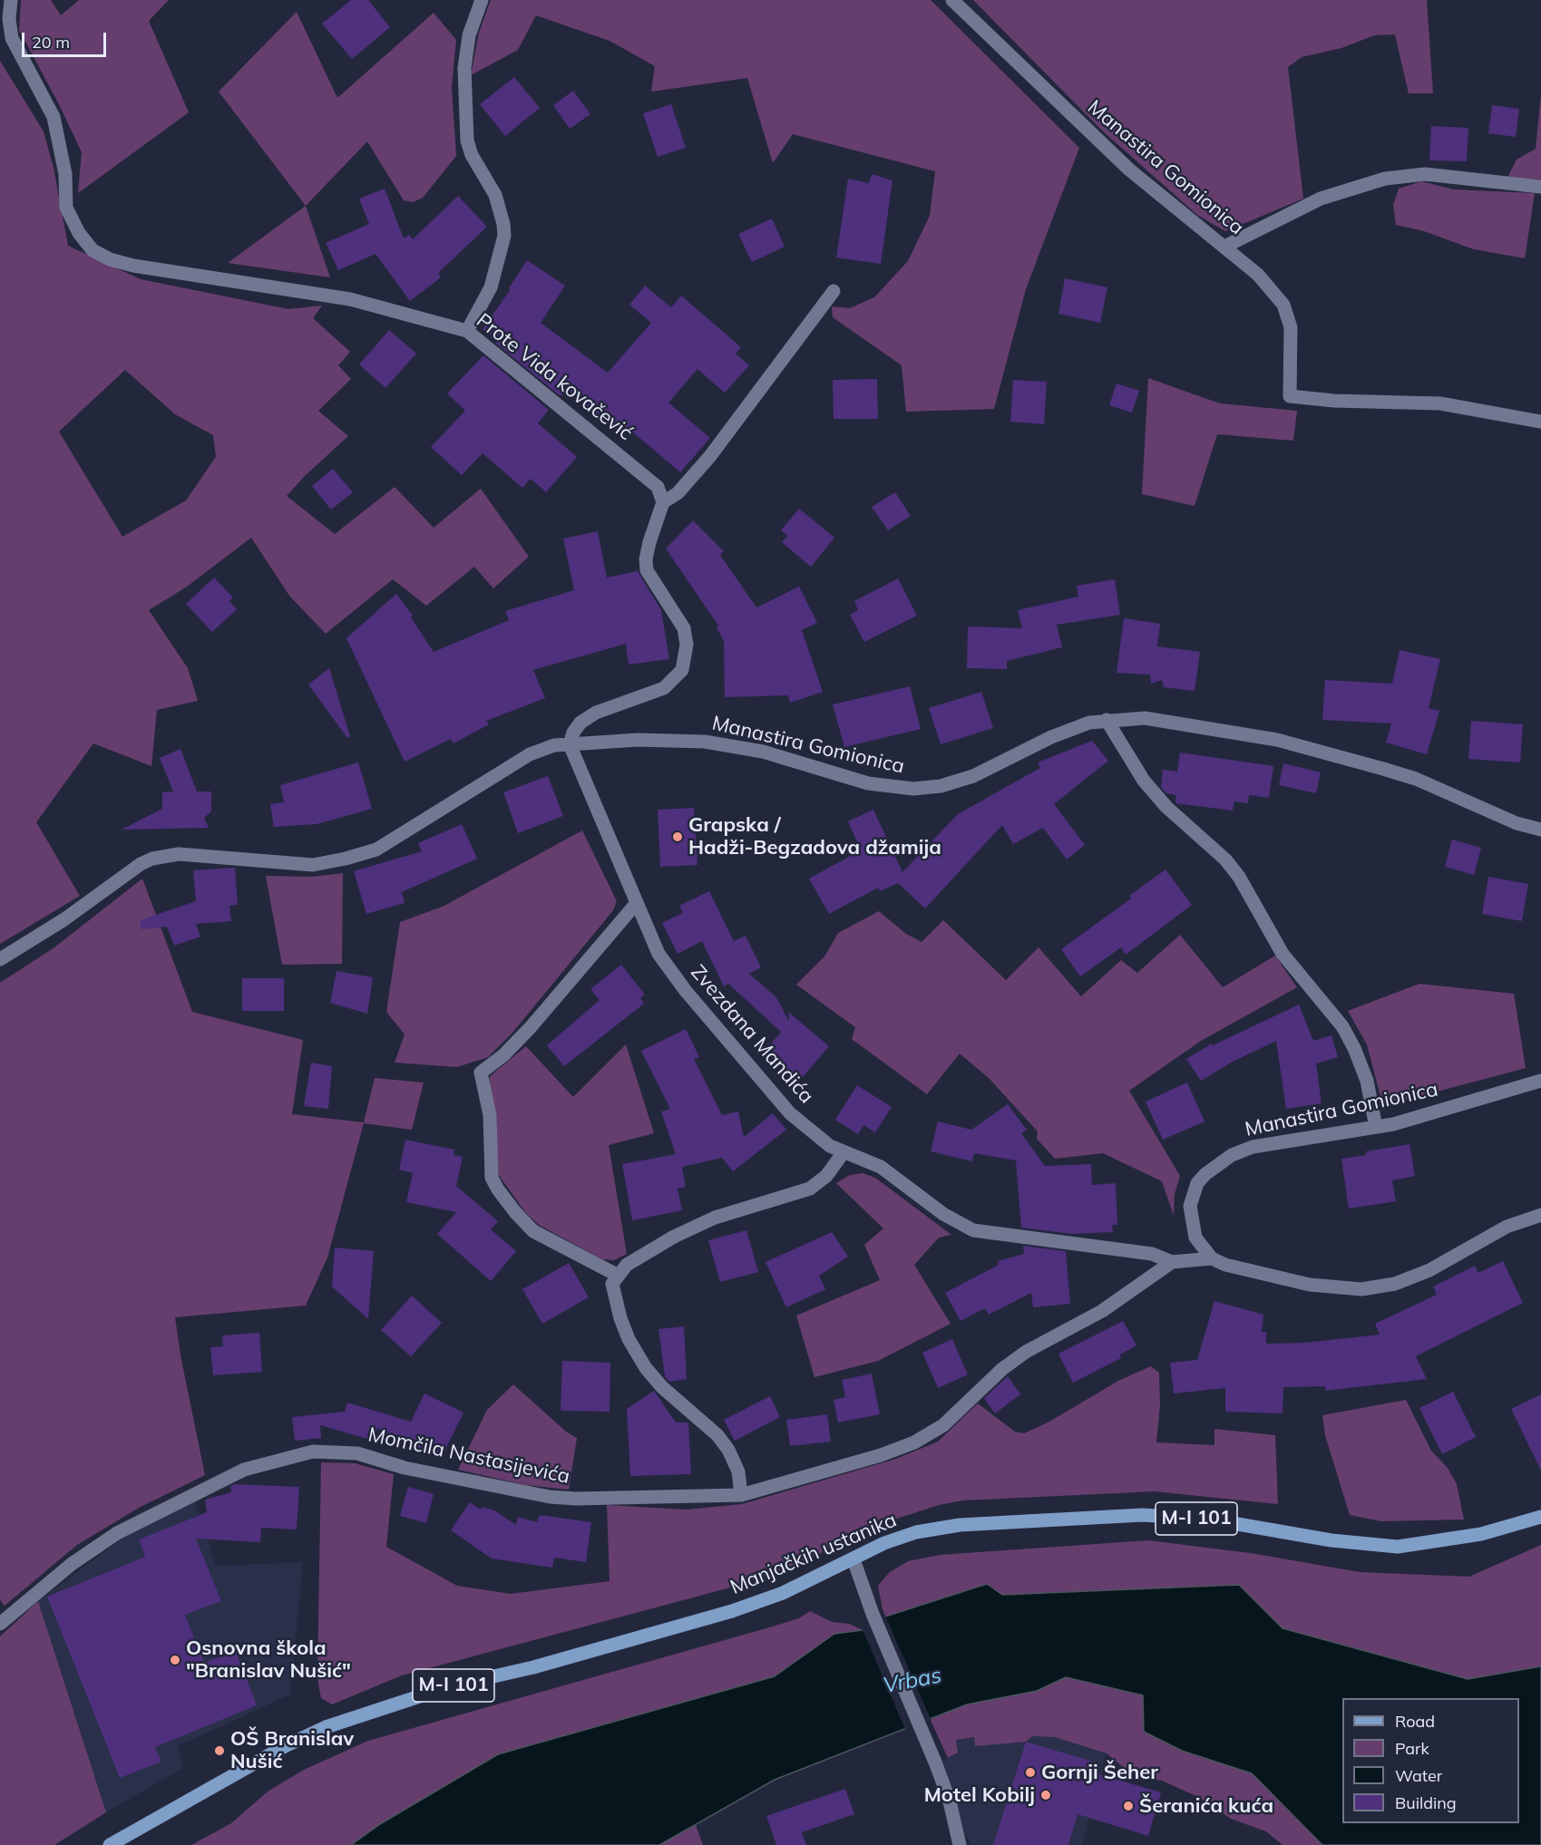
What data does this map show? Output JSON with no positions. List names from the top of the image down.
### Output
{
  "streets": {
    "main road": ["M-I 101", "Manjačkih ustanika"],
    "street": [
      "Manastira Gomionica",
      "Prote Vida kovačević",
      "Zvezdana Mandića",
      "Momčila Nastasijevića"
    ]
  },
  "crossings": [
    ["Manastira Gomionica", "Zvezdana Mandića"],
    ["Zvezdana Mandića", "Momčila Nastasijevića"]
  ],
  "water": ["Vrbas"],
  "places": [
    "Grapska / Hadži-Begzadova džamija",
    "Osnovna škola \"Branislav Nušić\"",
    "OŠ Branislav Nušić",
    "Gornji Šeher",
    "Motel Kobilj",
    "Šeranića kuća"
  ],
  "legend": [
    "Road",
    "Park",
    "Water",
    "Building"
  ],
  "scale_bar": "20 m"
}
